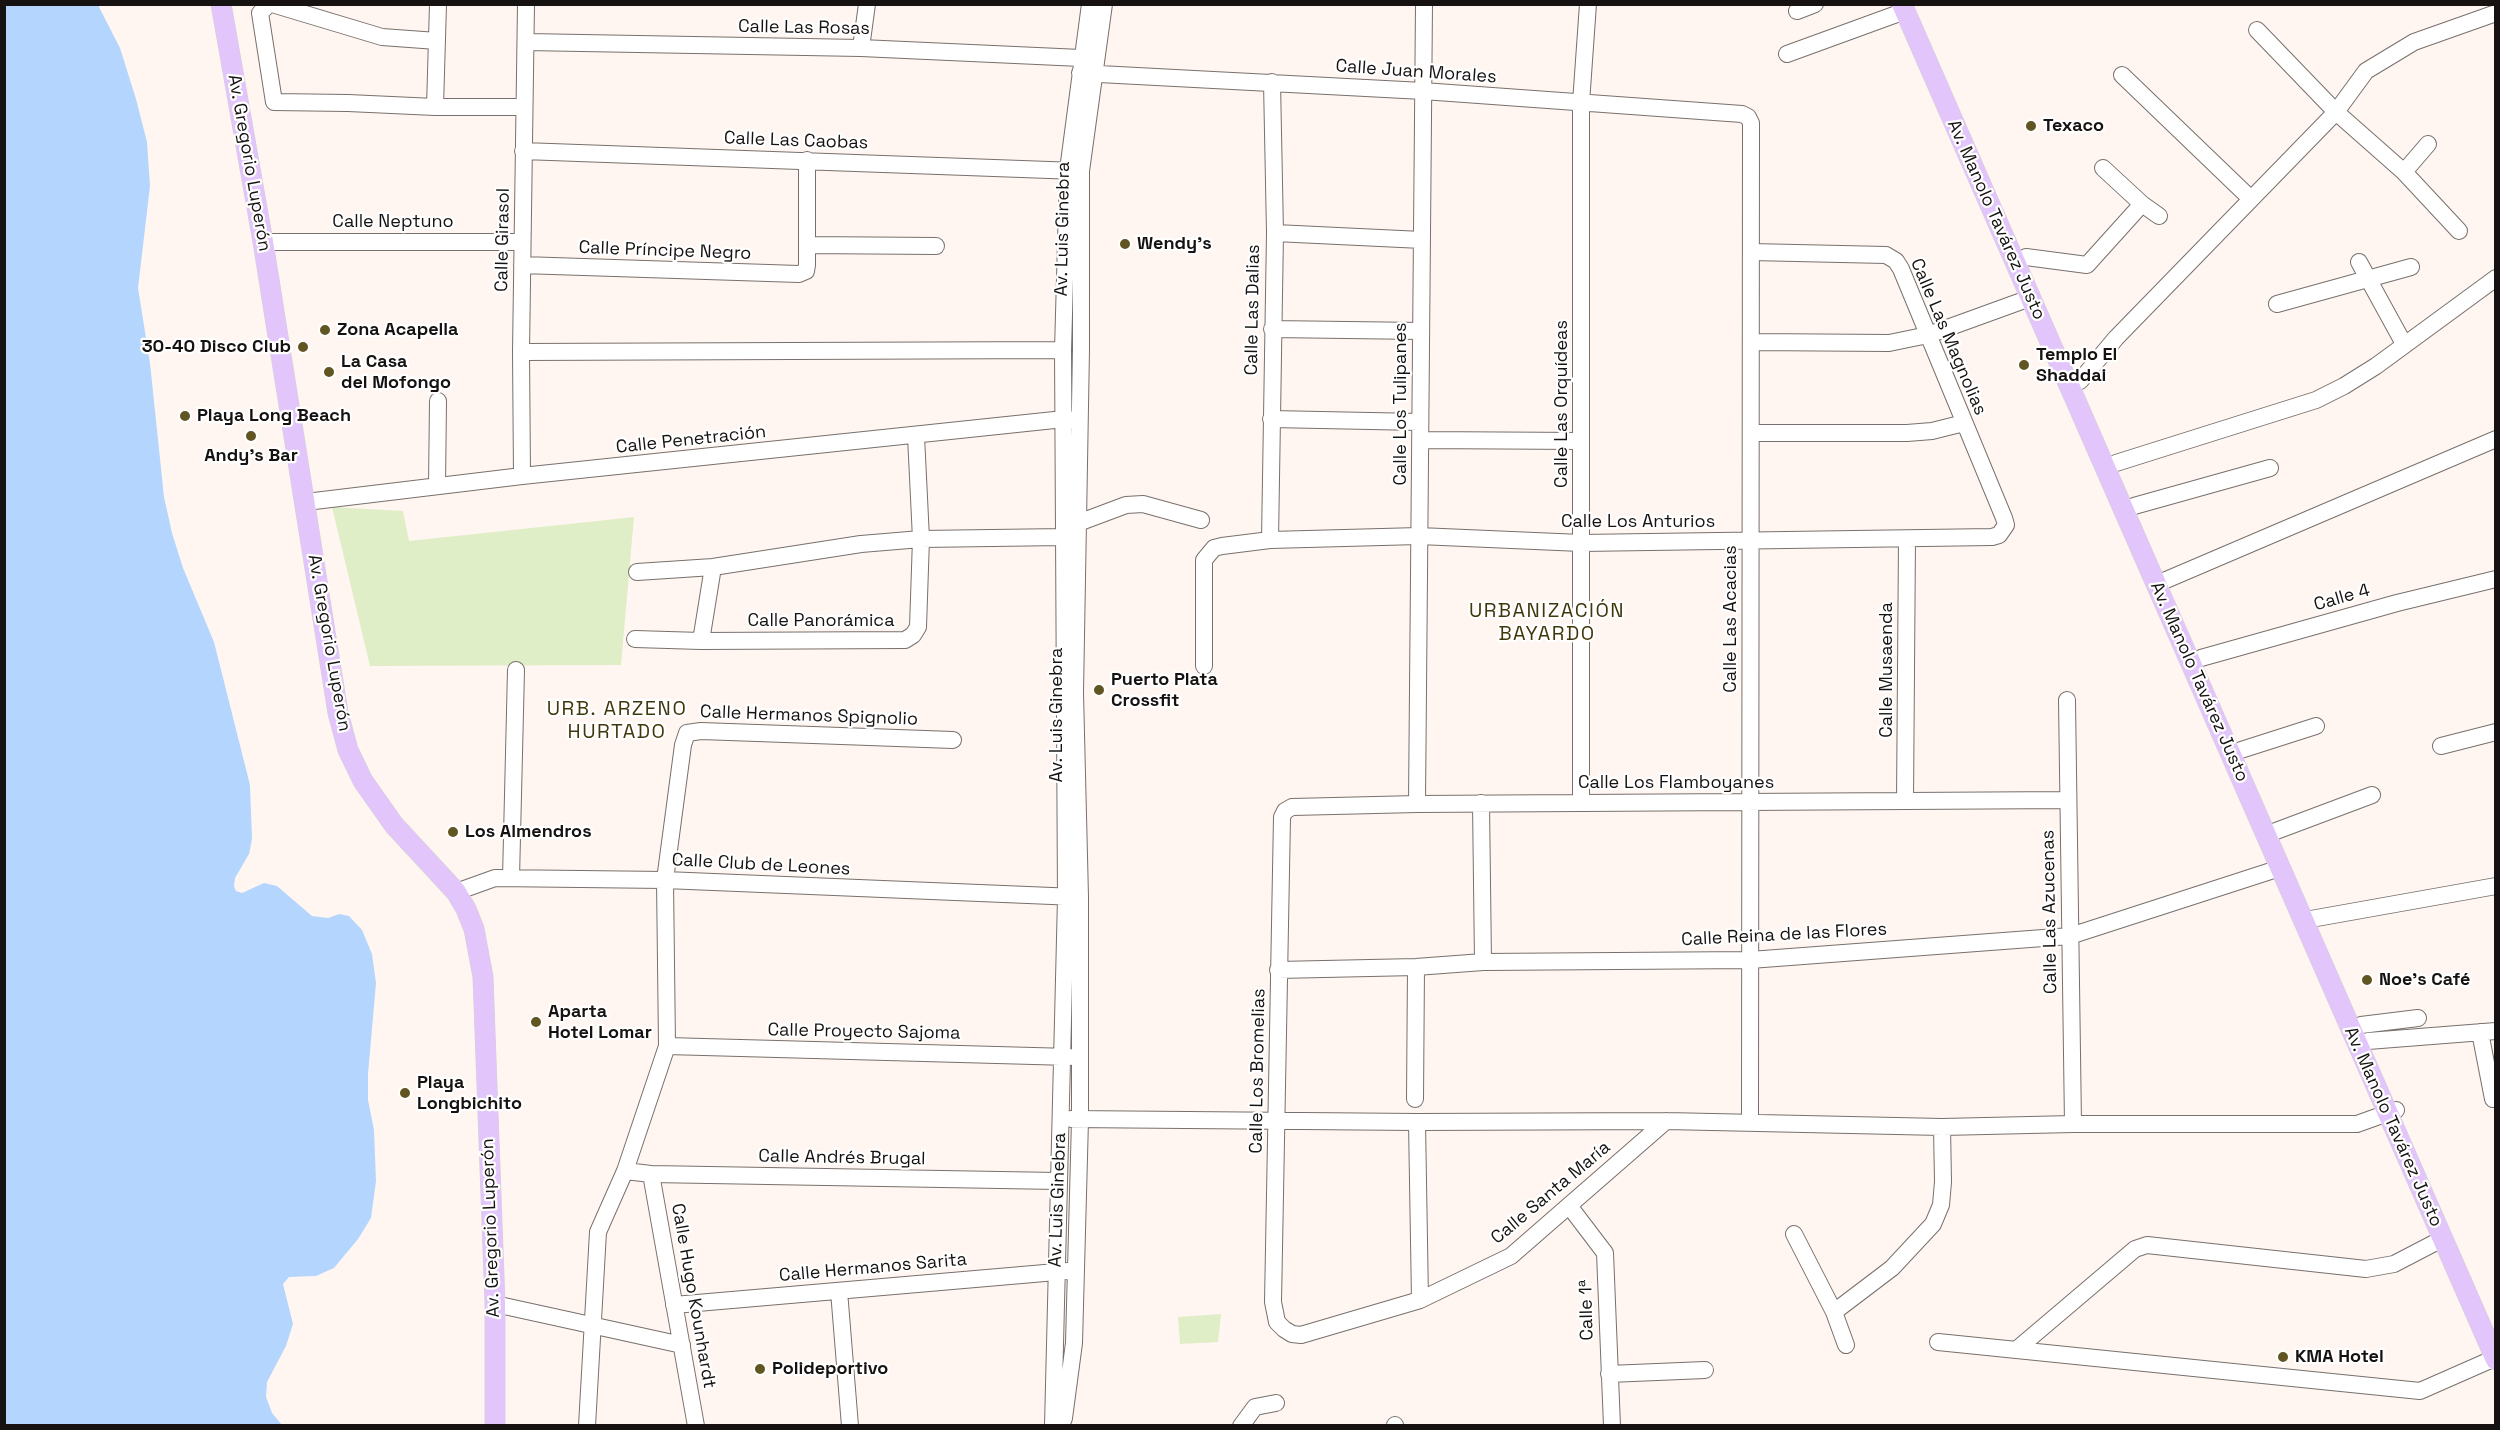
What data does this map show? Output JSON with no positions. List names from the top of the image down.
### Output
{
  "streets": {
    "main road": ["Av. Gregorio Luperón", "Av. Manolo Tavárez Justo"],
    "street": [
      "Calle Las Rosas",
      "Calle Juan Morales",
      "Calle Las Caobas",
      "Calle Neptuno",
      "Av. Luis Ginebra",
      "Calle Girasol",
      "Calle Príncipe Negro",
      "Calle Las Dalias",
      "Calle Las Magnolias",
      "Calle Los Tulipanes",
      "Calle Las Orquídeas",
      "Calle Penetración",
      "Calle Los Anturios",
      "Calle 4",
      "Calle Las Acacias",
      "Calle Panorámica",
      "Calle Musaenda",
      "Calle Hermanos Spignolio",
      "Calle Los Flamboyanes",
      "Calle Club de Leones",
      "Calle Las Azucenas",
      "Calle Reina de las Flores",
      "Calle Proyecto Sajoma",
      "Calle Los Bromelias",
      "Calle Andrés Brugal",
      "Calle Santa María",
      "Calle Hermanos Sarita",
      "Calle Hugo Kounhardt",
      "Calle 1ª"
    ]
  },
  "crossings": [
    ["Calle Las Rosas", "Calle Juan Morales"],
    ["Calle Las Rosas", "Av. Luis Ginebra"],
    ["Calle Las Rosas", "Calle Girasol"],
    ["Calle Juan Morales", "Av. Luis Ginebra"],
    ["Calle Juan Morales", "Calle Las Dalias"],
    ["Calle Juan Morales", "Calle Los Tulipanes"],
    ["Calle Juan Morales", "Calle Las Orquídeas"],
    ["Calle Juan Morales", "Calle Las Acacias"],
    ["Calle Las Caobas", "Av. Luis Ginebra"],
    ["Calle Las Caobas", "Calle Girasol"],
    ["Av. Gregorio Luperón", "Calle Neptuno"],
    ["Av. Gregorio Luperón", "Calle Penetración"],
    ["Av. Gregorio Luperón", "Calle Club de Leones"],
    ["Av. Manolo Tavárez Justo", "Calle 4"],
    ["Av. Manolo Tavárez Justo", "Calle Reina de las Flores"],
    ["Calle Neptuno", "Calle Girasol"],
    ["Av. Luis Ginebra", "Calle Penetración"],
    ["Av. Luis Ginebra", "Calle Club de Leones"],
    ["Av. Luis Ginebra", "Calle Proyecto Sajoma"],
    ["Av. Luis Ginebra", "Calle Andrés Brugal"],
    ["Av. Luis Ginebra", "Calle Hermanos Sarita"],
    ["Calle Girasol", "Calle Príncipe Negro"],
    ["Calle Girasol", "Calle Penetración"],
    ["Calle Las Dalias", "Calle Los Anturios"],
    ["Calle Las Magnolias", "Calle Los Anturios"],
    ["Calle Las Magnolias", "Calle Las Acacias"],
    ["Calle Los Tulipanes", "Calle Los Anturios"],
    ["Calle Los Tulipanes", "Calle Los Flamboyanes"],
    ["Calle Las Orquídeas", "Calle Los Anturios"],
    ["Calle Las Orquídeas", "Calle Los Flamboyanes"],
    ["Calle Penetración", "Calle Panorámica"],
    ["Calle Los Anturios", "Calle Las Acacias"],
    ["Calle Los Anturios", "Calle Musaenda"],
    ["Calle Las Acacias", "Calle Los Flamboyanes"],
    ["Calle Las Acacias", "Calle Reina de las Flores"],
    ["Calle Musaenda", "Calle Los Flamboyanes"],
    ["Calle Hermanos Spignolio", "Calle Club de Leones"],
    ["Calle Hermanos Spignolio", "Calle Proyecto Sajoma"],
    ["Calle Hermanos Spignolio", "Calle Andrés Brugal"],
    ["Calle Los Flamboyanes", "Calle Las Azucenas"],
    ["Calle Los Flamboyanes", "Calle Los Bromelias"],
    ["Calle Las Azucenas", "Calle Reina de las Flores"],
    ["Calle Reina de las Flores", "Calle Los Bromelias"],
    ["Calle Los Bromelias", "Calle Santa María"],
    ["Calle Andrés Brugal", "Calle Hugo Kounhardt"],
    ["Calle Santa María", "Calle 1ª"],
    ["Calle Hermanos Sarita", "Calle Hugo Kounhardt"]
  ],
  "districts": ["URBANIZACIÓN BAYARDO", "URB. ARZENO HURTADO"],
  "places": [
    "Texaco",
    "Wendy's",
    "Zona Acapella",
    "30-40 Disco Club",
    "Templo El Shaddai",
    "La Casa del Mofongo",
    "Playa Long Beach",
    "Andy's Bar",
    "Puerto Plata Crossfit",
    "Los Almendros",
    "Noe's Café",
    "Aparta Hotel Lomar",
    "Playa Longbichito",
    "KMA Hotel",
    "Polideportivo"
  ]
}
